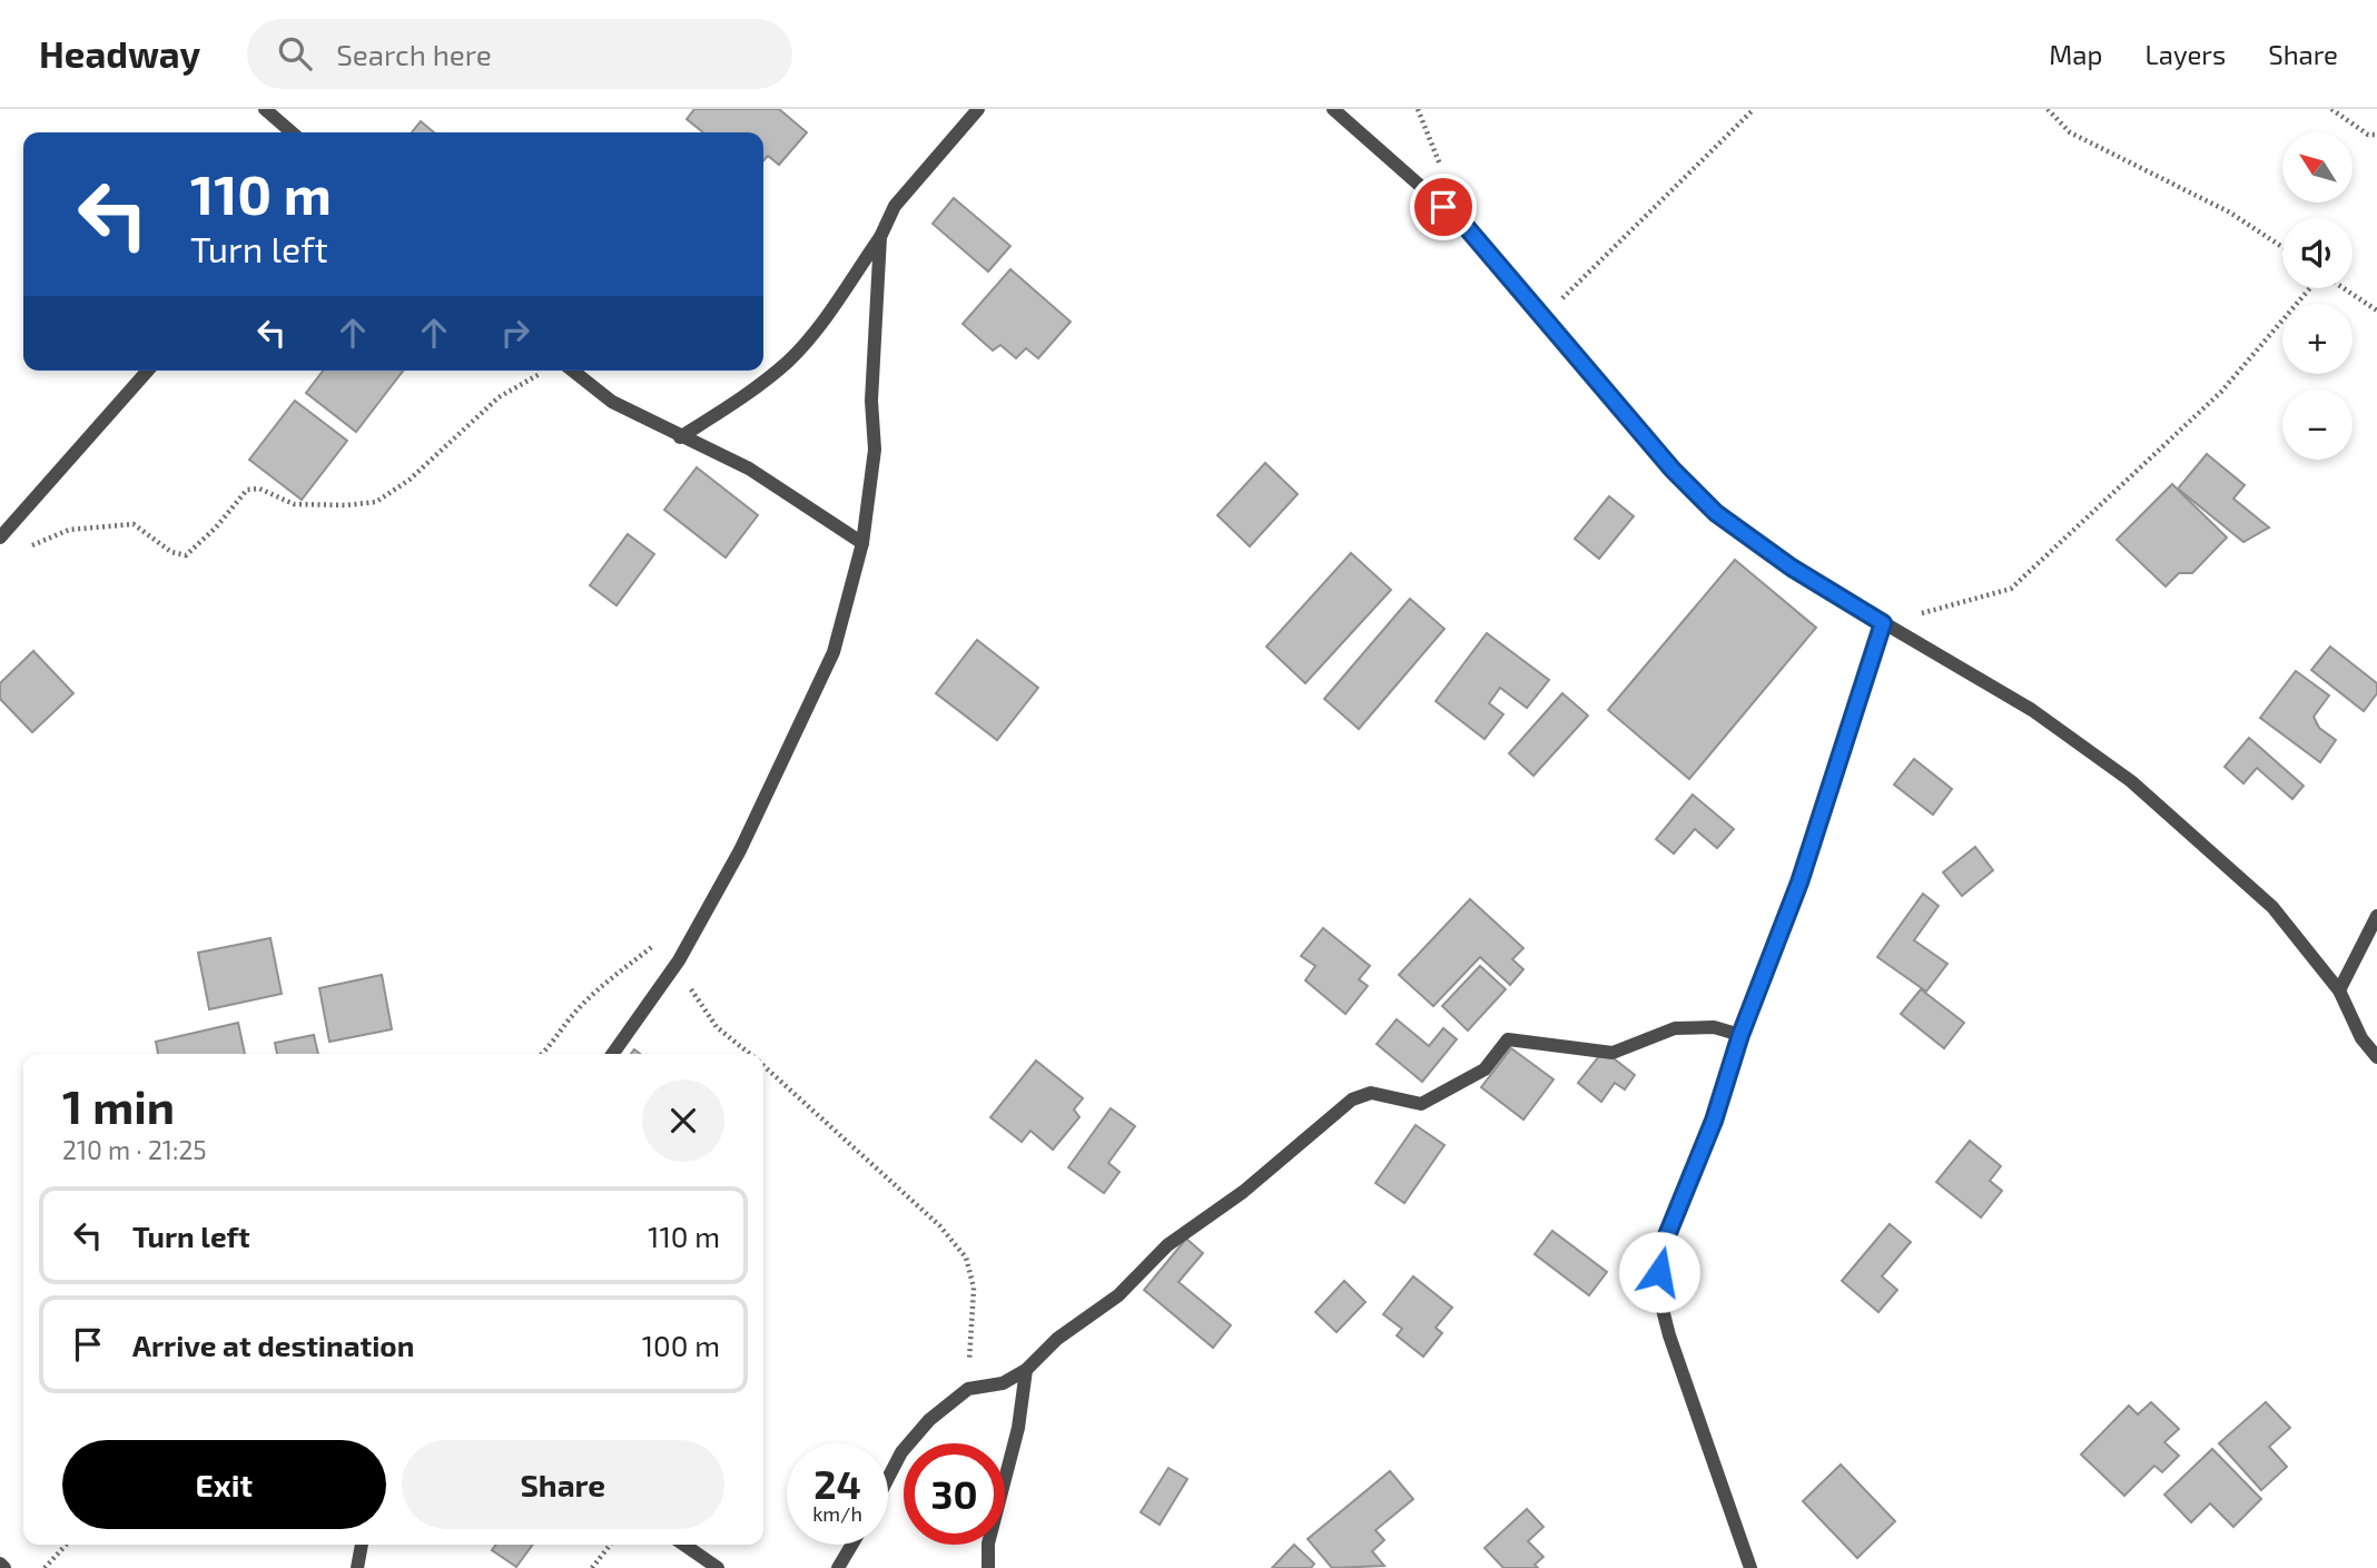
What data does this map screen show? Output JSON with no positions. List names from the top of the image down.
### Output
{
  "north": "top left",
  "page": {
    "header": "Headway",
    "search": "Search here",
    "nav": ["Map", "Layers", "Share"],
    "map_buttons": ["+", "−"],
    "turn": ["110 m", "Turn left"],
    "heading": ["1 min", "210 m · 21:25"],
    "list": [
      {
        "name": "Turn left",
        "value": "110 m"
      },
      {
        "name": "Arrive at destination",
        "value": "100 m"
      }
    ],
    "buttons": ["Exit", "Share"],
    "speed": "24 km/h",
    "limit": "30"
  }
}
